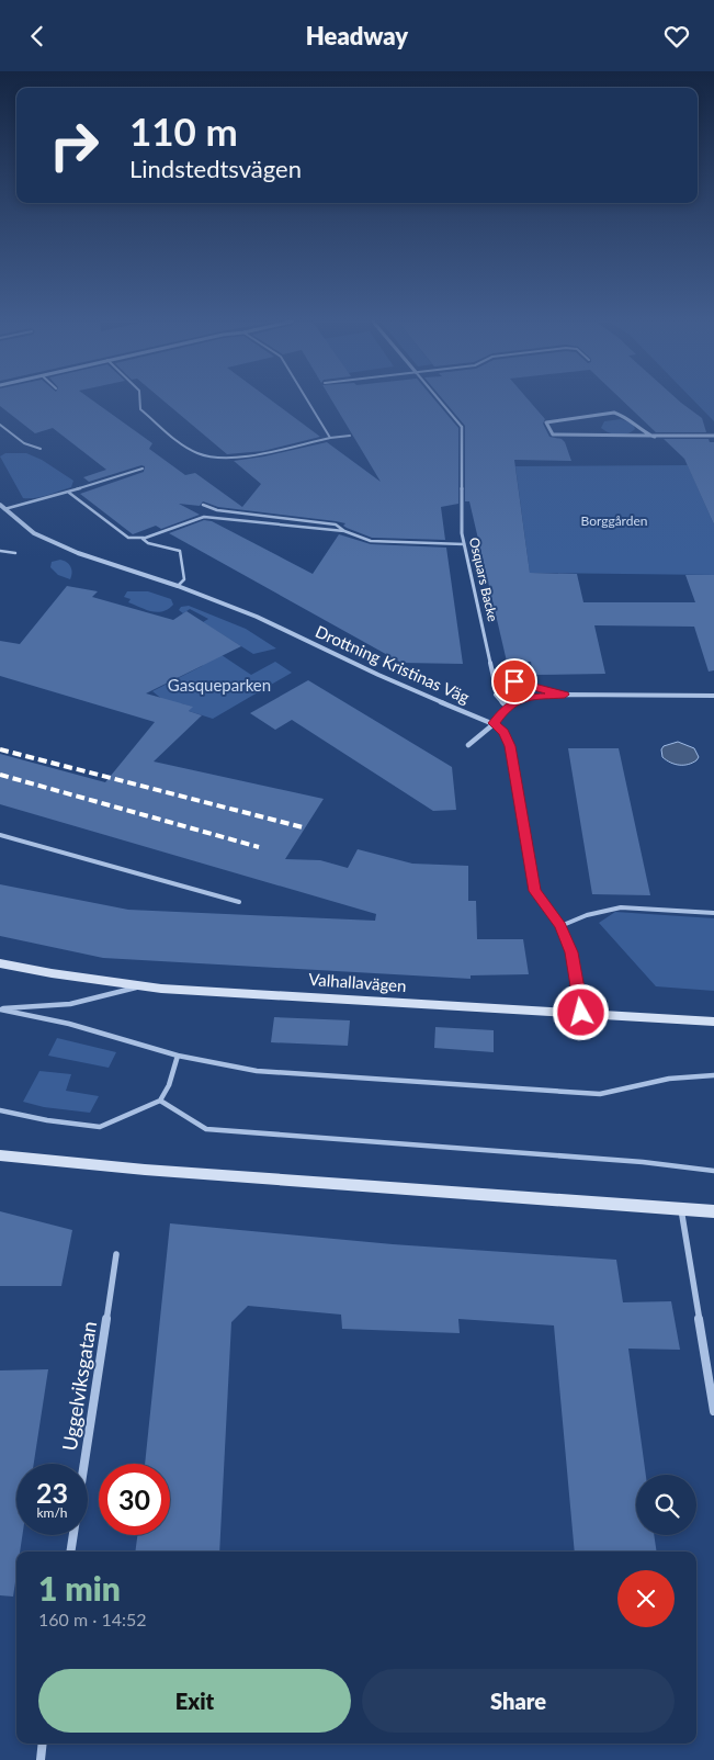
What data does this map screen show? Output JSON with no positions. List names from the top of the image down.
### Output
{
  "streets": {
    "main road": ["Valhallavägen"],
    "street": ["Osquars Backe", "Drottning Kristinas Väg", "Uggelviksgatan"]
  },
  "parks": ["Borggården", "Gasqueparken"],
  "page": {
    "header": "Headway",
    "turn": ["110 m", "Lindstedtsvägen"],
    "speed": "23 km/h",
    "limit": "30",
    "heading": ["1 min", "160 m · 14:52"],
    "buttons": ["Exit", "Share"]
  }
}
